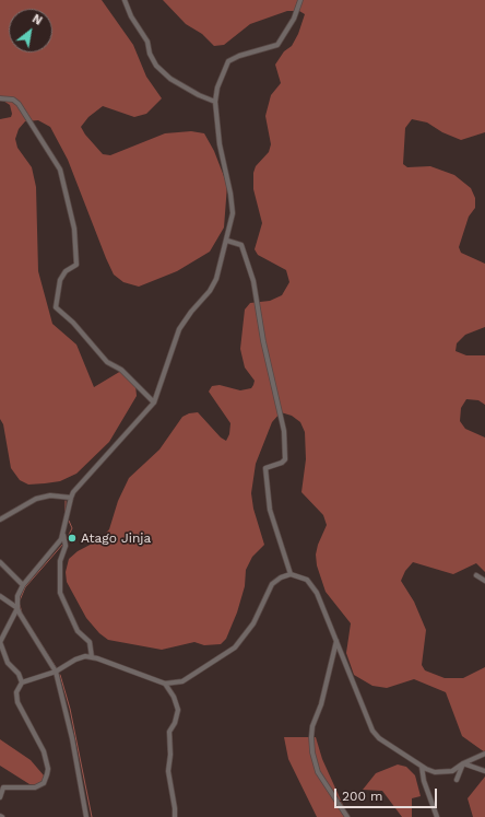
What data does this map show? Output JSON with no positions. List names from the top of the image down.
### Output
{
  "places": ["Atago Jinja"],
  "scale_bar": "200 m",
  "north": "top right"
}
